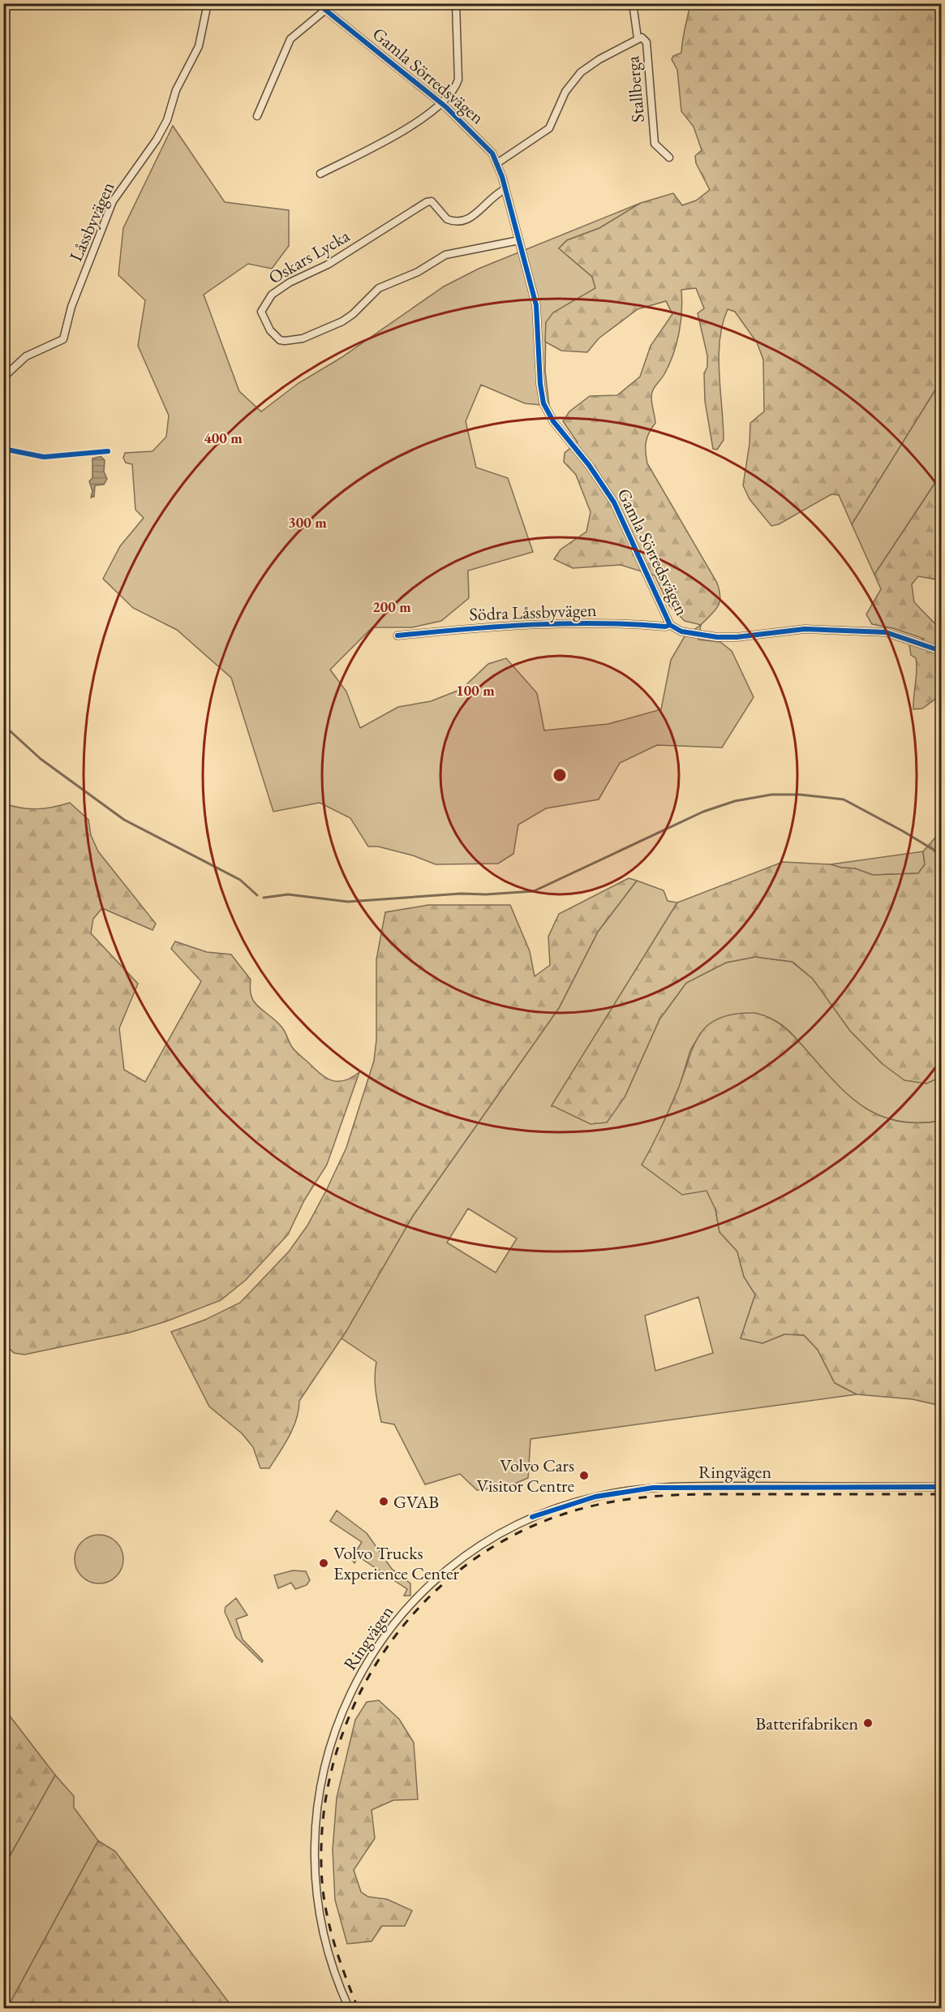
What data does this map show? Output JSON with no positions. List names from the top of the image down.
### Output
{
  "streets": {
    "street": [
      "Gamla Sörredsvägen",
      "Stallberga",
      "Låssbyvägen",
      "Oskars Lycka",
      "Södra Låssbyvägen",
      "Ringvägen"
    ]
  },
  "crossings": [
    ["Gamla Sörredsvägen", "Stallberga"],
    ["Gamla Sörredsvägen", "Oskars Lycka"],
    ["Gamla Sörredsvägen", "Södra Låssbyvägen"]
  ],
  "places": [
    "Volvo Cars Visitor Centre",
    "GVAB",
    "Volvo Trucks Experience Center",
    "Batterifabriken"
  ],
  "rings": [
    "400 m",
    "300 m",
    "200 m",
    "100 m"
  ]
}
